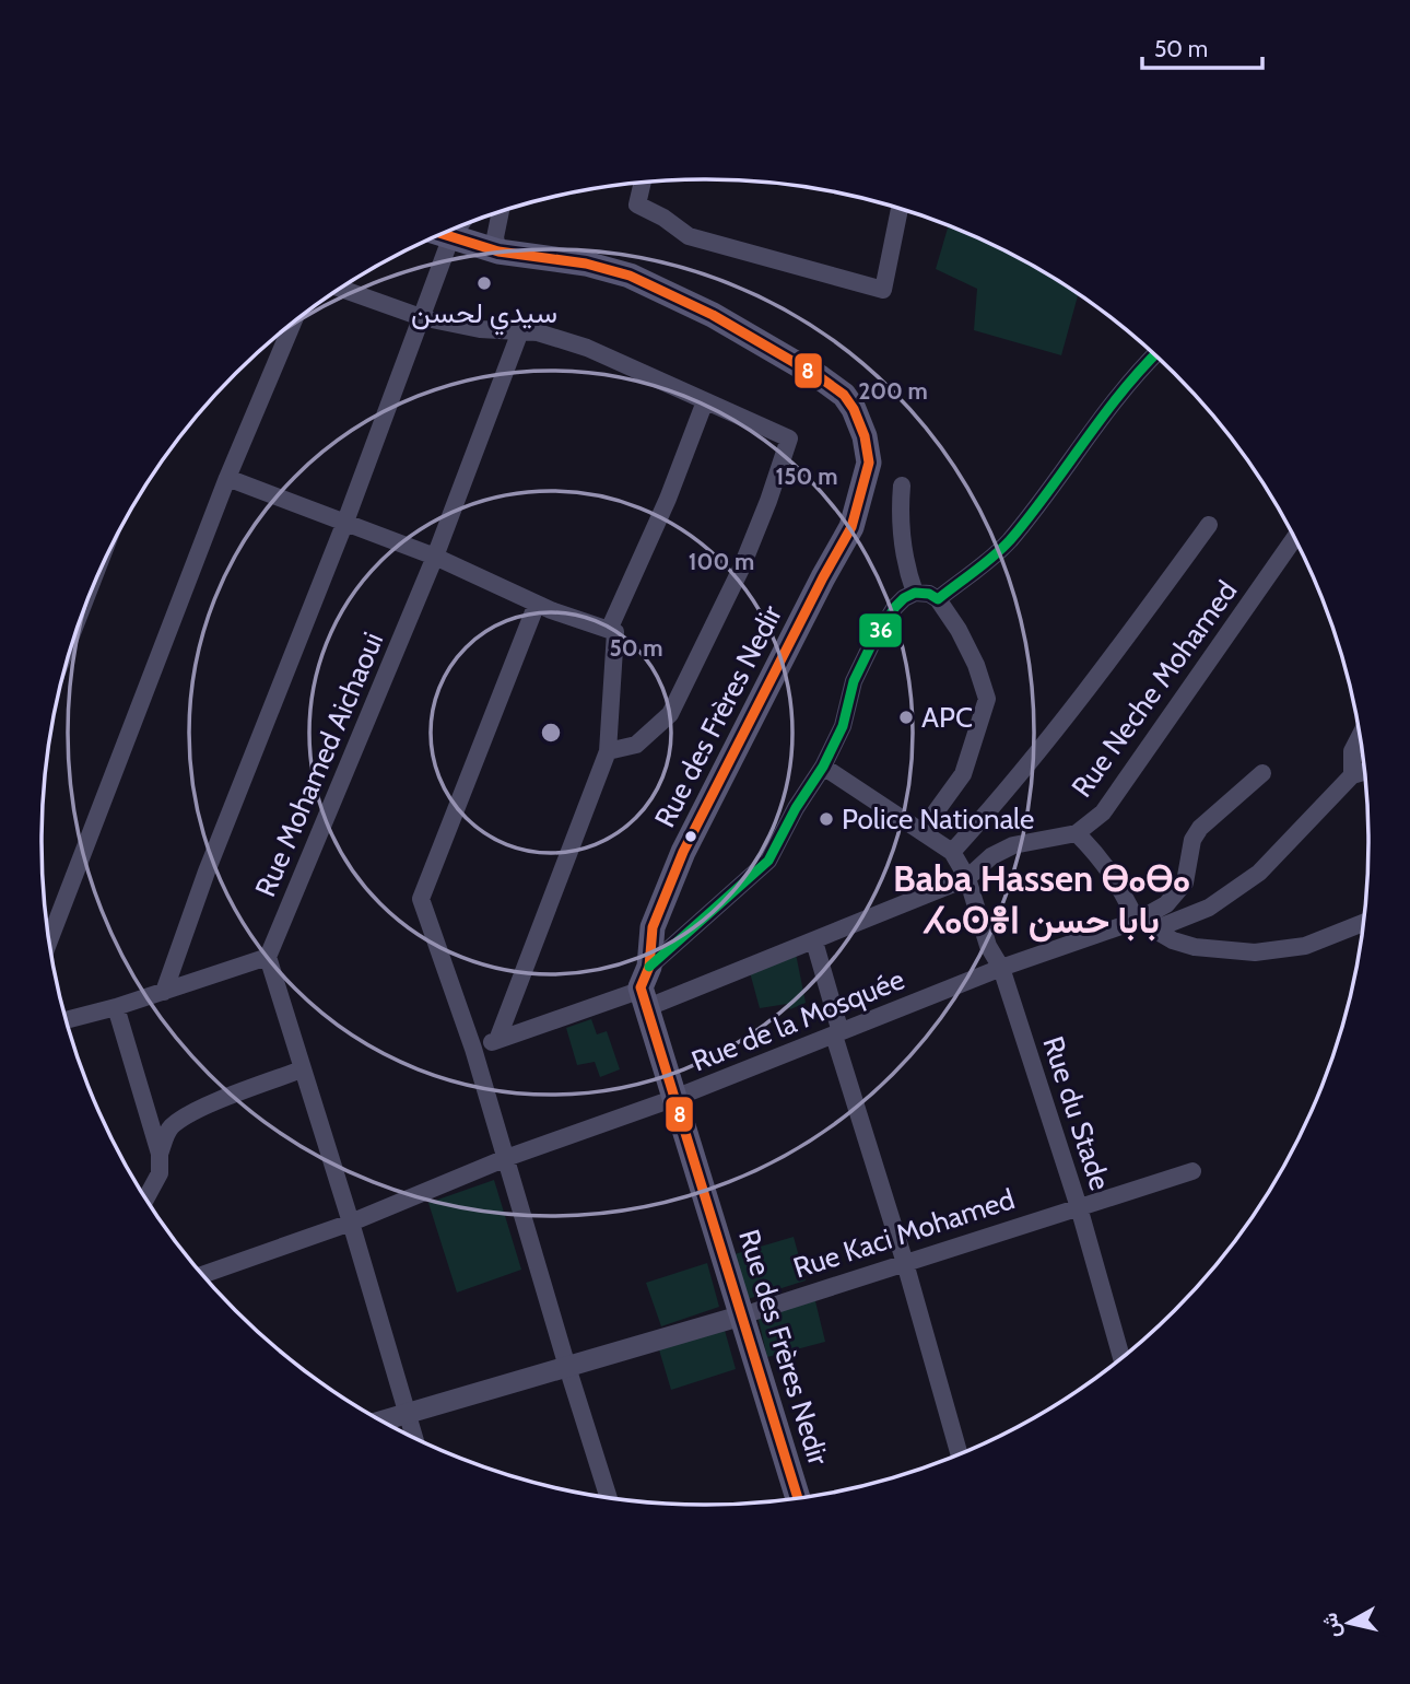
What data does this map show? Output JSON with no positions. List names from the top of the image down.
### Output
{
  "streets": {
    "main road": ["Rue des Frères Nedir"],
    "street": [
      "Rue Neche Mohamed",
      "Rue Mohamed Aichaoui",
      "Rue de la Mosquée",
      "Rue du Stade",
      "Rue Kaci Mohamed"
    ]
  },
  "crossings": [
    ["Rue Neche Mohamed", "Rue des Frères Nedir"],
    ["Rue Neche Mohamed", "Rue du Stade"],
    ["Rue des Frères Nedir", "Rue de la Mosquée"],
    ["Rue des Frères Nedir", "Rue Kaci Mohamed"],
    ["Rue de la Mosquée", "Rue du Stade"],
    ["Rue du Stade", "Rue Kaci Mohamed"]
  ],
  "districts": ["Baba Hassen ⴱⴰⴱⴰ ⵃⴰⵙⴻⵏ بابا حسن"],
  "places": ["سيدي لحسن", "APC", "Police Nationale"],
  "lines": ["transit line 8", "transit line 36"],
  "scale_bar": "50 m",
  "north": "left",
  "rings": [
    "200 m",
    "150 m",
    "100 m",
    "50 m"
  ]
}
